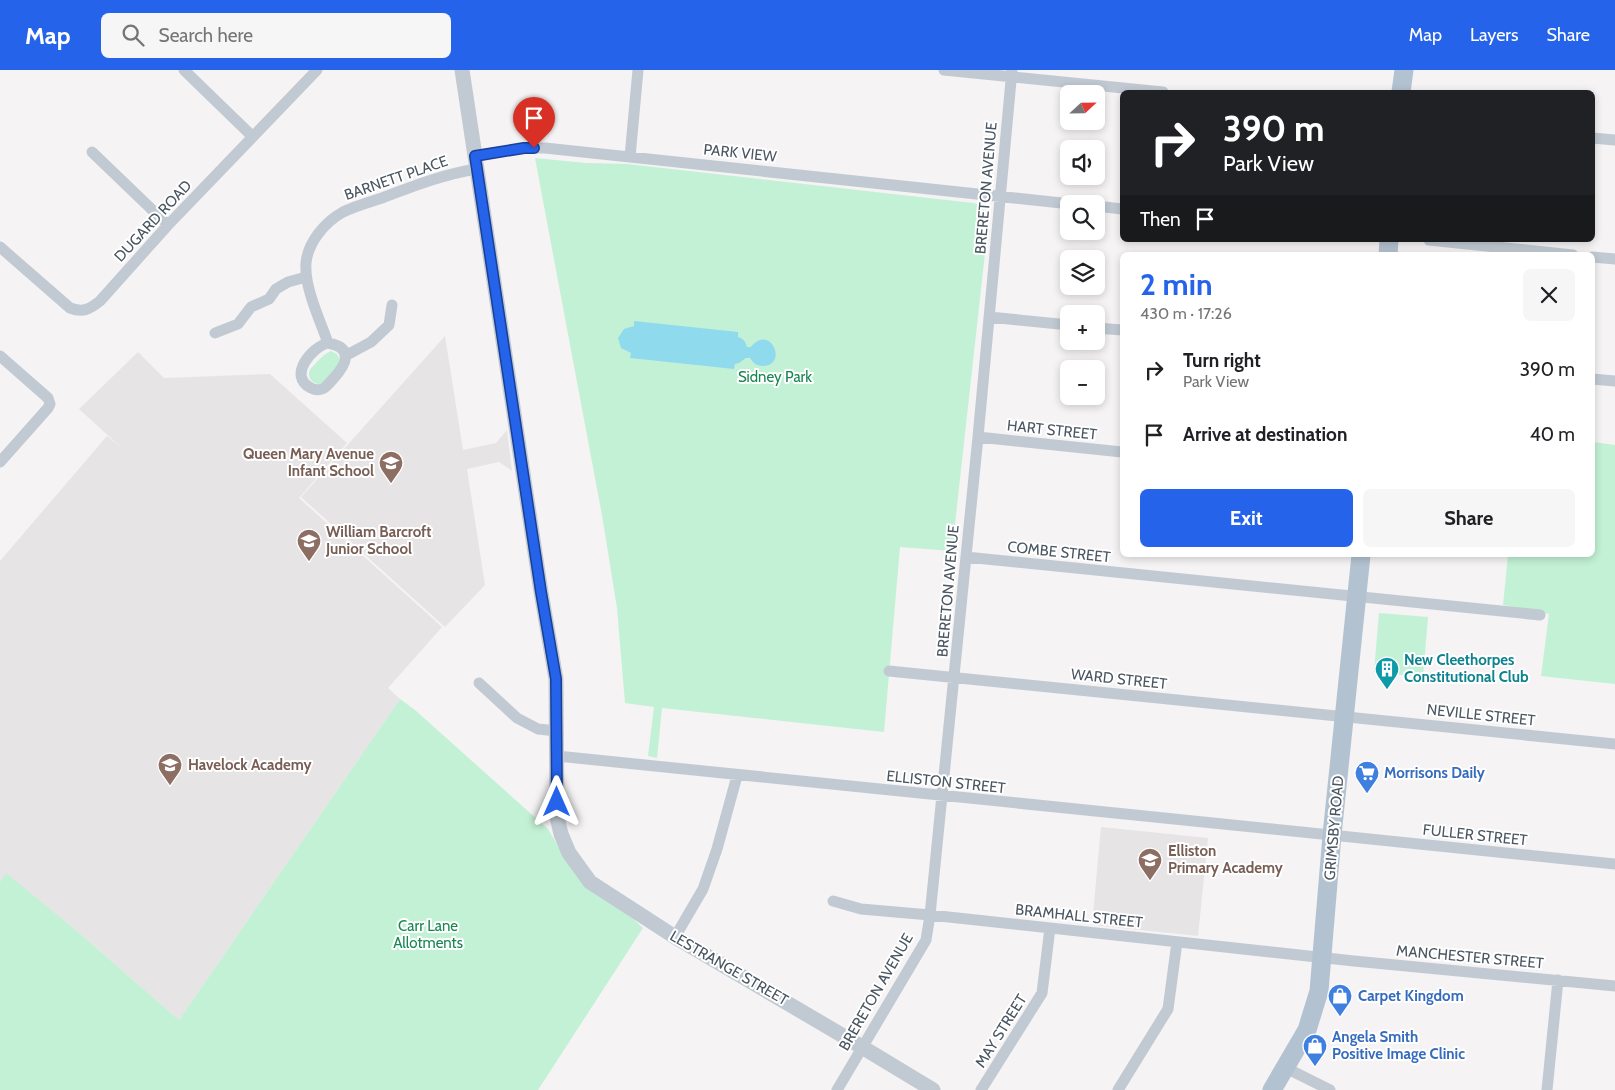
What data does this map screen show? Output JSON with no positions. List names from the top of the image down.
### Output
{
  "streets": {
    "main road": ["GRIMSBY ROAD"],
    "street": [
      "PARK VIEW",
      "BARNETT PLACE",
      "BRERETON AVENUE",
      "DUGARD ROAD",
      "HART STREET",
      "COMBE STREET",
      "WARD STREET",
      "NEVILLE STREET",
      "ELLISTON STREET",
      "FULLER STREET",
      "BRAMHALL STREET",
      "MANCHESTER STREET",
      "LESTRANGE STREET",
      "MAY STREET"
    ]
  },
  "crossings": [
    ["PARK VIEW", "BARNETT PLACE"],
    ["PARK VIEW", "BRERETON AVENUE"],
    ["PARK VIEW", "LESTRANGE STREET"],
    ["BARNETT PLACE", "LESTRANGE STREET"],
    ["BRERETON AVENUE", "HART STREET"],
    ["BRERETON AVENUE", "COMBE STREET"],
    ["BRERETON AVENUE", "WARD STREET"],
    ["BRERETON AVENUE", "ELLISTON STREET"],
    ["BRERETON AVENUE", "BRAMHALL STREET"],
    ["BRERETON AVENUE", "LESTRANGE STREET"],
    ["COMBE STREET", "GRIMSBY ROAD"],
    ["WARD STREET", "NEVILLE STREET"],
    ["WARD STREET", "GRIMSBY ROAD"],
    ["NEVILLE STREET", "GRIMSBY ROAD"],
    ["ELLISTON STREET", "GRIMSBY ROAD"],
    ["ELLISTON STREET", "FULLER STREET"],
    ["ELLISTON STREET", "LESTRANGE STREET"],
    ["GRIMSBY ROAD", "FULLER STREET"],
    ["GRIMSBY ROAD", "BRAMHALL STREET"],
    ["GRIMSBY ROAD", "MANCHESTER STREET"],
    ["BRAMHALL STREET", "MANCHESTER STREET"],
    ["BRAMHALL STREET", "MAY STREET"]
  ],
  "parks": ["Sidney Park", "Carr Lane Allotments"],
  "places": {
    "school or university": [
      "Queen Mary Avenue Infant School",
      "William Barcroft Junior School",
      "Havelock Academy",
      "Elliston Primary Academy"
    ],
    "building": ["New Cleethorpes Constitutional Club"],
    "supermarket": ["Morrisons Daily"],
    "shop": ["Carpet Kingdom", "Angela Smith Positive Image Clinic"]
  },
  "north": "right",
  "page": {
    "header": "Map",
    "search": "Search here",
    "nav": ["Map", "Layers", "Share"],
    "map_buttons": ["+", "−"],
    "turn": ["390 m", "Park View"],
    "then": "Then",
    "heading": ["2 min", "430 m · 17:26"],
    "list": [
      {
        "name": "Turn right",
        "note": "Park View",
        "value": "390 m"
      },
      {
        "name": "Arrive at destination",
        "value": "40 m"
      }
    ],
    "buttons": ["Exit", "Share"]
  }
}
